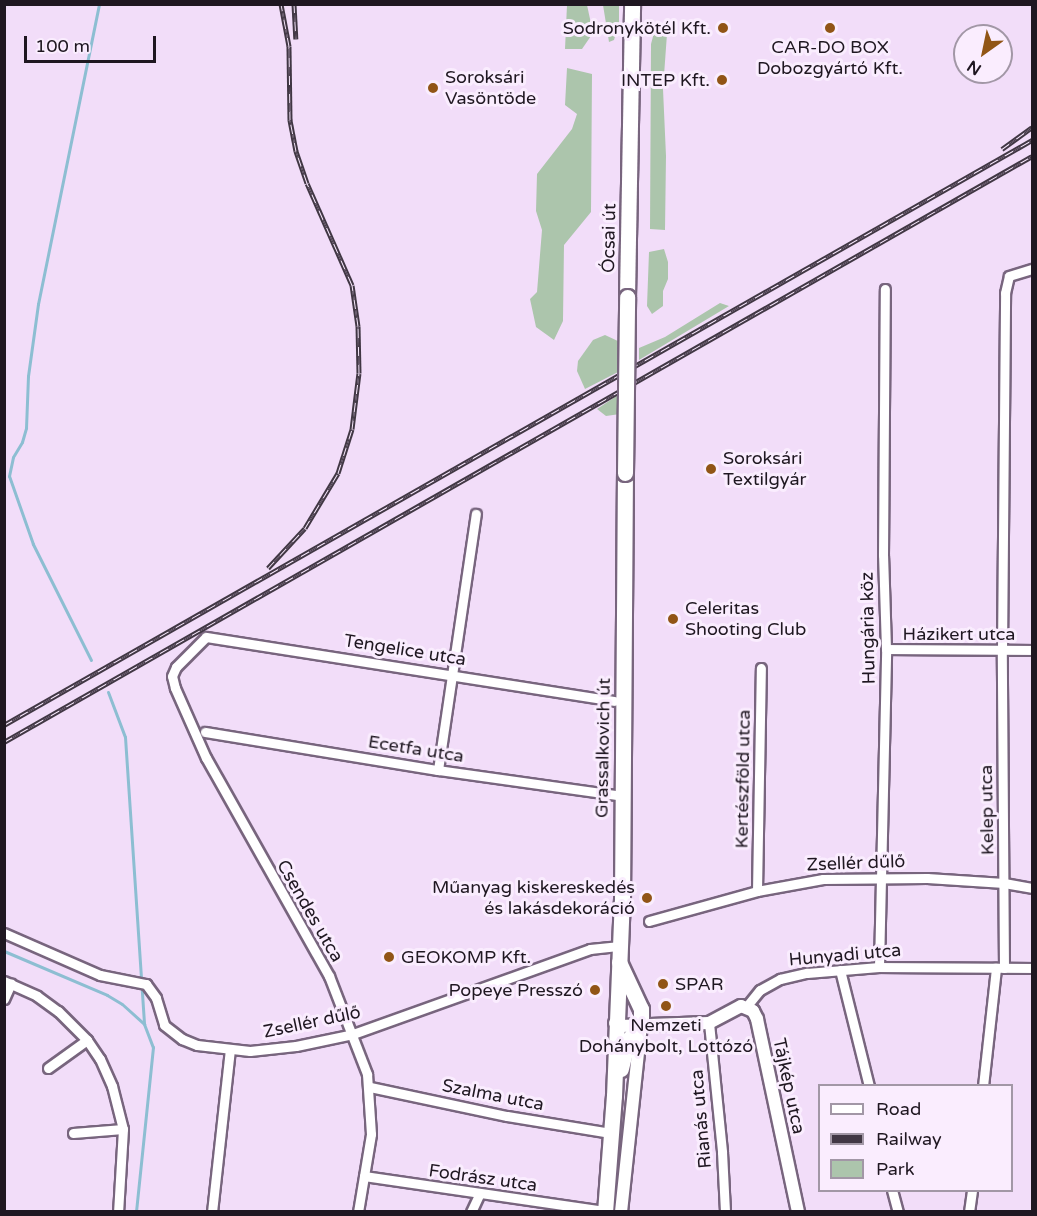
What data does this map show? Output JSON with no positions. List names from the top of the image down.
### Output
{
  "streets": {
    "main road": ["Ócsai út", "Grassalkovich út"],
    "street": [
      "Hungária köz",
      "Házikert utca",
      "Tengelice utca",
      "Ecetfa utca",
      "Kertészföld utca",
      "Kelep utca",
      "Zsellér dűlő",
      "Csendes utca",
      "Hunyadi utca",
      "Tájkép utca",
      "Szalma utca",
      "Rianás utca",
      "Fodrász utca"
    ]
  },
  "crossings": [
    ["Ócsai út", "Grassalkovich út"],
    ["Hungária köz", "Házikert utca"],
    ["Hungária köz", "Zsellér dűlő"],
    ["Hungária köz", "Hunyadi utca"],
    ["Házikert utca", "Kelep utca"],
    ["Tengelice utca", "Csendes utca"],
    ["Grassalkovich út", "Ecetfa utca"],
    ["Grassalkovich út", "Zsellér dűlő"],
    ["Grassalkovich út", "Szalma utca"],
    ["Grassalkovich út", "Fodrász utca"],
    ["Kertészföld utca", "Zsellér dűlő"],
    ["Kelep utca", "Zsellér dűlő"],
    ["Kelep utca", "Hunyadi utca"],
    ["Zsellér dűlő", "Csendes utca"],
    ["Csendes utca", "Szalma utca"],
    ["Csendes utca", "Fodrász utca"],
    ["Hunyadi utca", "Tájkép utca"],
    ["Hunyadi utca", "Rianás utca"]
  ],
  "places": [
    "Sodronykötél Kft.",
    "CAR-DO BOX Dobozgyártó Kft.",
    "INTEP Kft.",
    "Soroksári Vasöntöde",
    "Soroksári Textilgyár",
    "Celeritas Shooting Club",
    "Műanyag kiskereskedés és lakásdekoráció",
    "GEOKOMP Kft.",
    "SPAR",
    "Popeye Presszó",
    "Nemzeti Dohánybolt, Lottózó"
  ],
  "legend": ["Road", "Railway", "Park"],
  "scale_bar": "100 m",
  "north": "bottom left"
}
